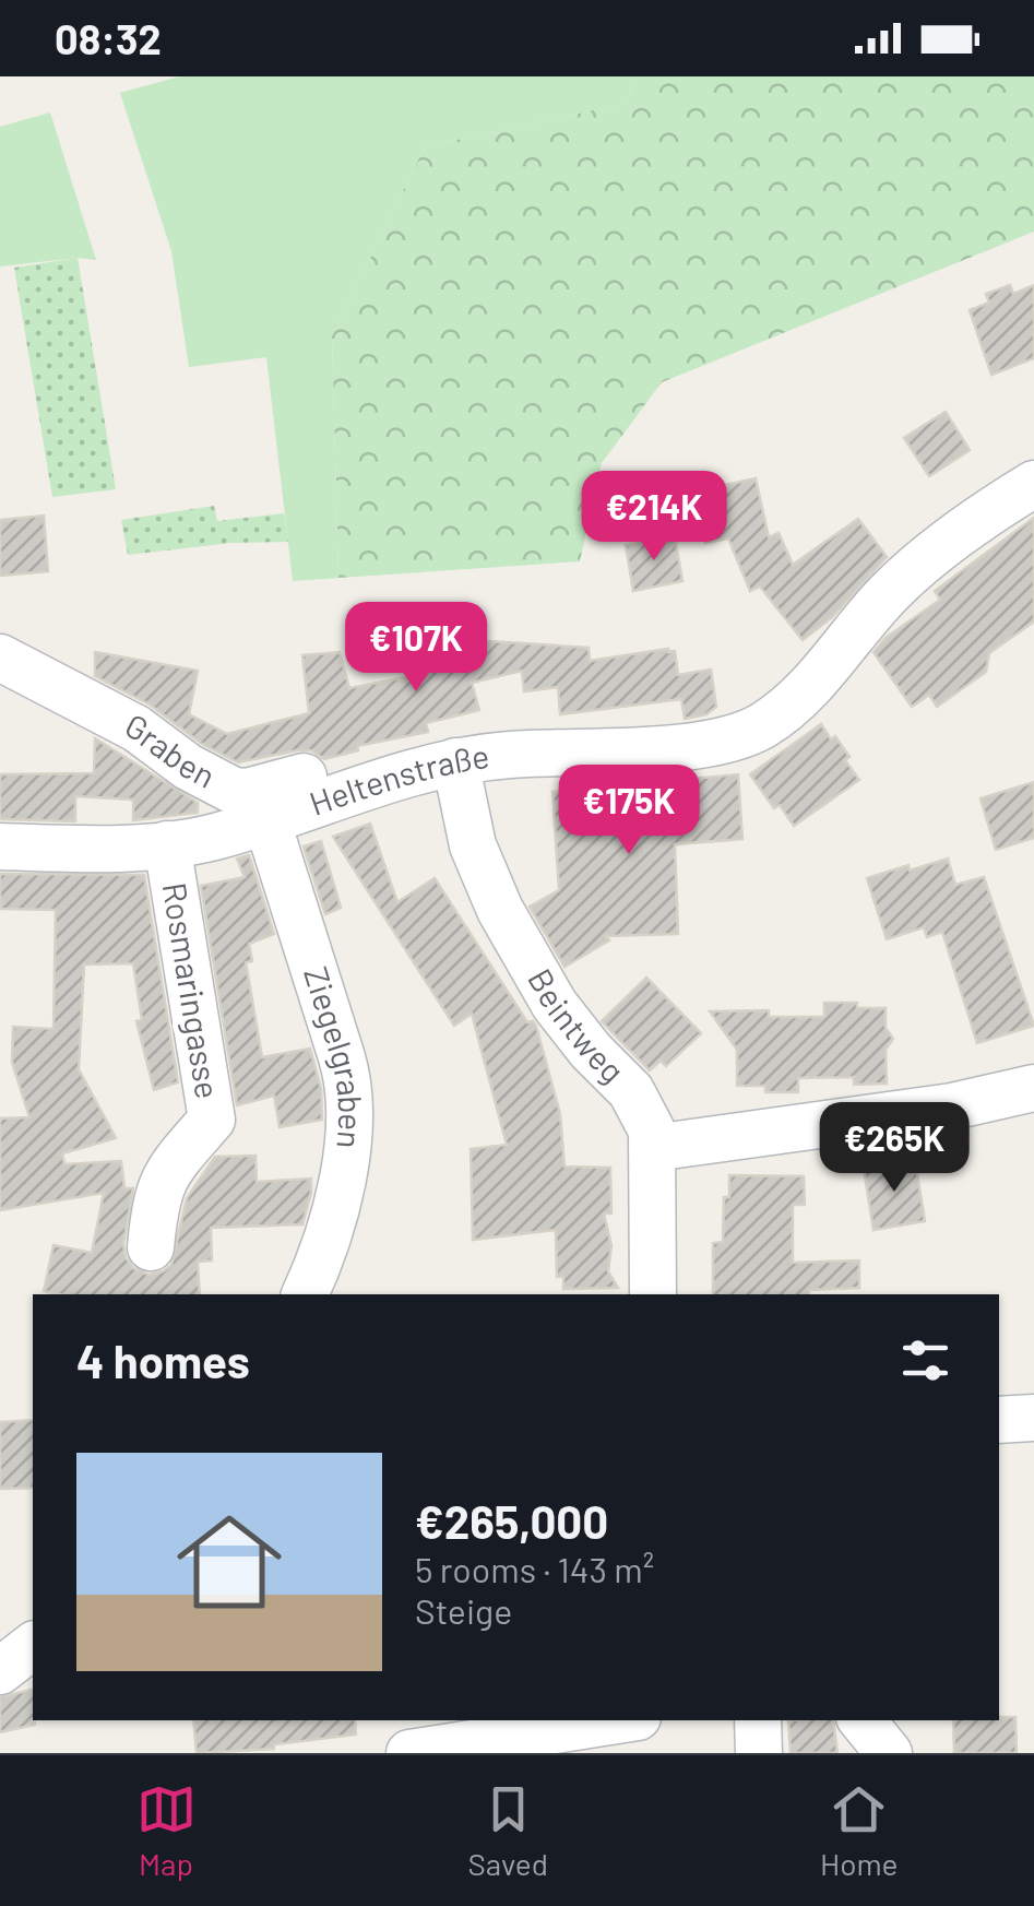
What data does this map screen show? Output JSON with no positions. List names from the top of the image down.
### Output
{
  "streets": {
    "street": [
      "Graben",
      "Heltenstraße",
      "Rosmaringasse",
      "Beintweg",
      "Ziegelgraben"
    ]
  },
  "crossings": [
    ["Graben", "Heltenstraße"],
    ["Heltenstraße", "Rosmaringasse"],
    ["Heltenstraße", "Beintweg"],
    ["Heltenstraße", "Ziegelgraben"]
  ],
  "page": {
    "status": "08:32",
    "price": [
      "€214K",
      "€107K",
      "€175K",
      "€265K"
    ],
    "heading": "4 homes",
    "list": [
      {
        "name": "€265,000",
        "note": "5 rooms · 143 m² · Steige"
      }
    ],
    "tabs": ["Map", "Saved", "Home"]
  }
}
